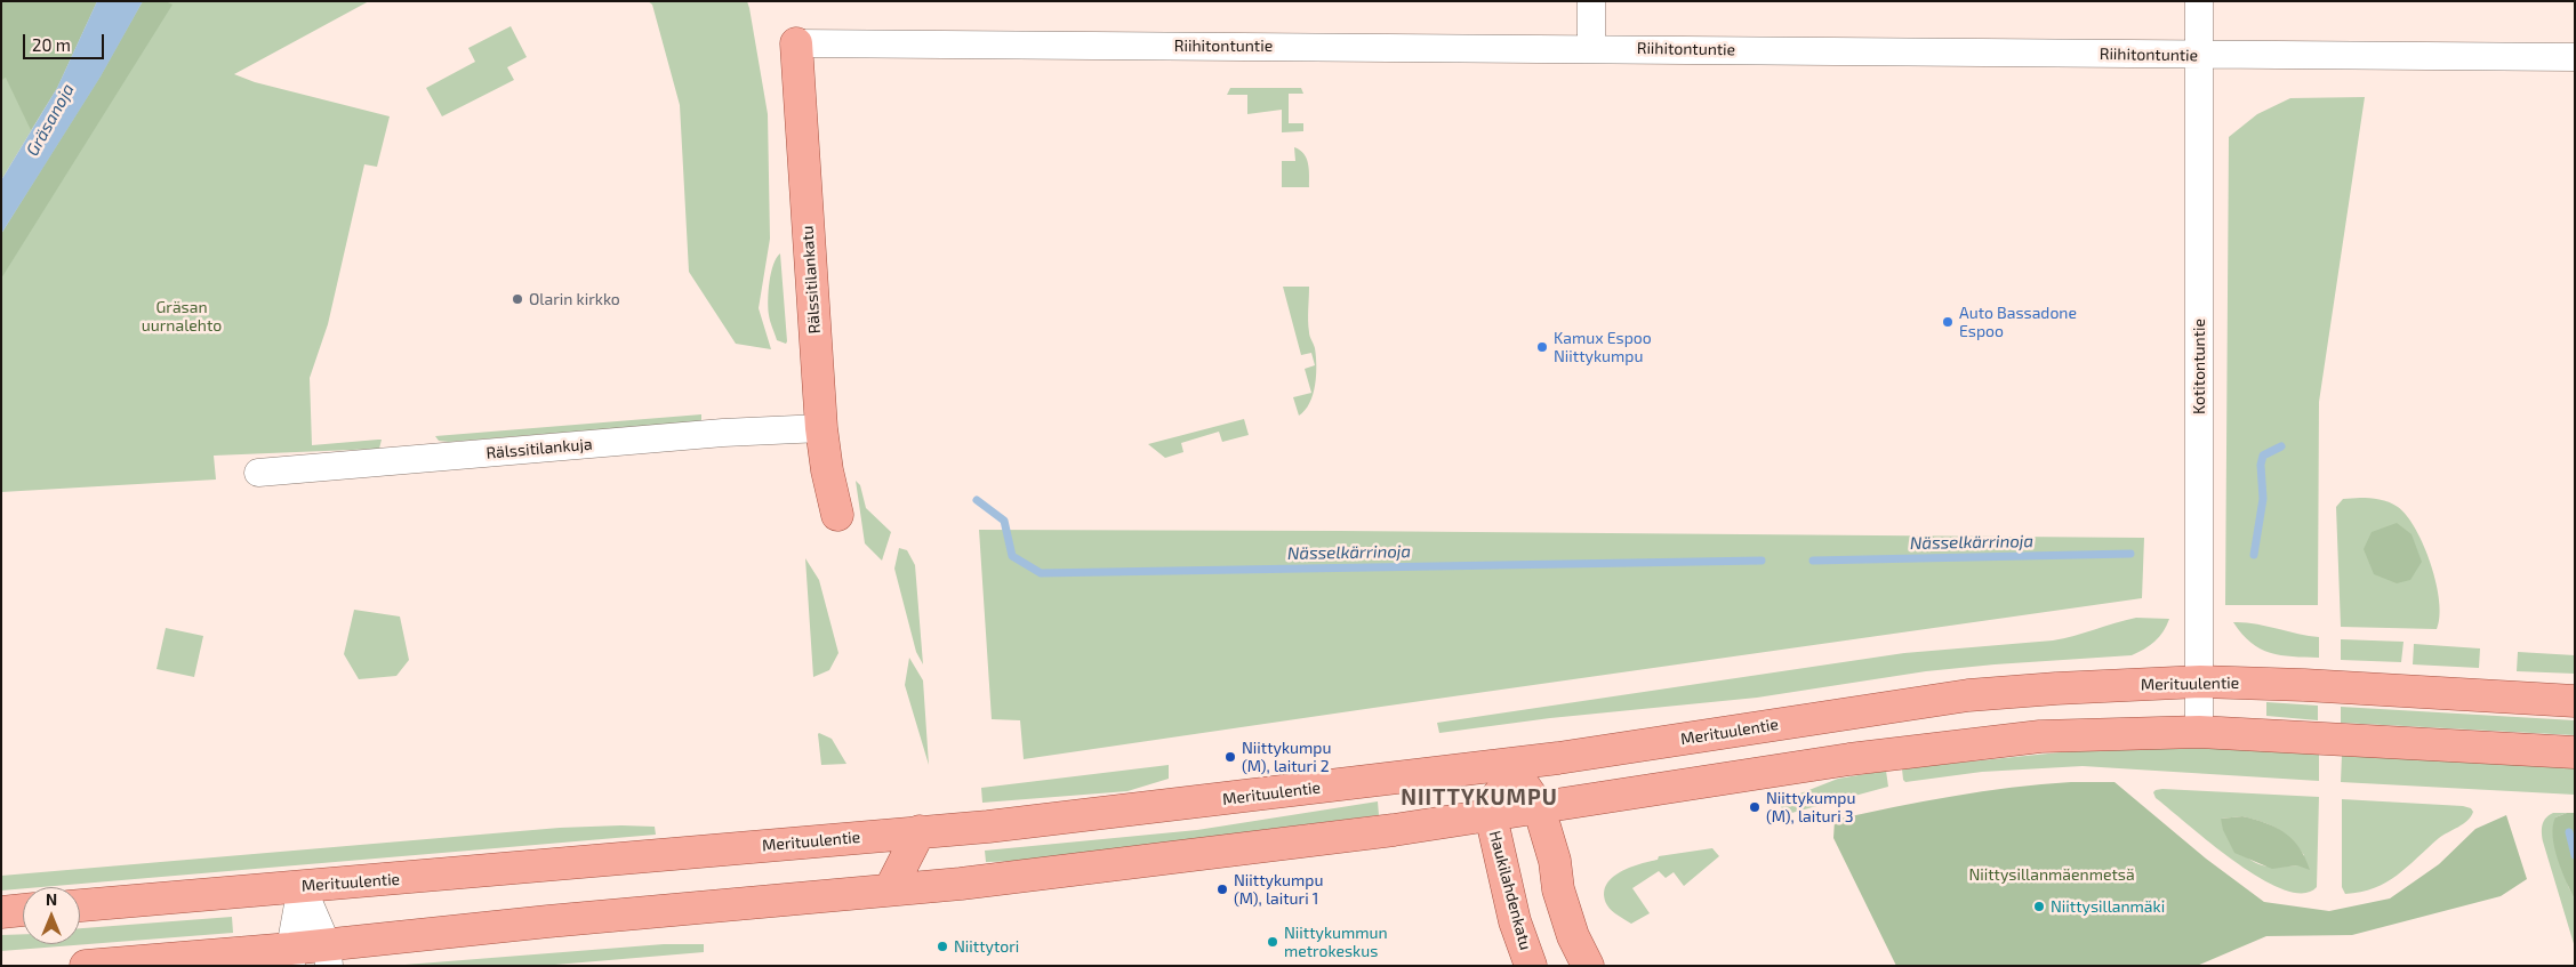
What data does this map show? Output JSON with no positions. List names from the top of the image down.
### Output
{
  "streets": {
    "main road": ["Rälssitilankatu", "Merituulentie", "Haukilahdenkatu"],
    "street": ["Riihitontuntie", "Kotitontuntie", "Rälssitilankuja"]
  },
  "crossings": [
    ["Riihitontuntie", "Rälssitilankatu"],
    ["Riihitontuntie", "Kotitontuntie"],
    ["Rälssitilankatu", "Rälssitilankuja"],
    ["Kotitontuntie", "Merituulentie"],
    ["Merituulentie", "Haukilahdenkatu"]
  ],
  "districts": ["NIITTYKUMPU"],
  "water": ["Gräsanoja", "Nässelkärrinoja"],
  "parks": ["Gräsan uurnalehto", "Niittysillanmäenmetsä"],
  "places": [
    "Olarin kirkko",
    "Auto Bassadone Espoo",
    "Kamux Espoo Niittykumpu",
    "Niittykumpu (M), laituri 2",
    "Niittykumpu (M), laituri 3",
    "Niittykumpu (M), laituri 1",
    "Niittysillanmäki",
    "Niittykummun metrokeskus",
    "Niittytori"
  ],
  "scale_bar": "20 m",
  "north": "top"
}
